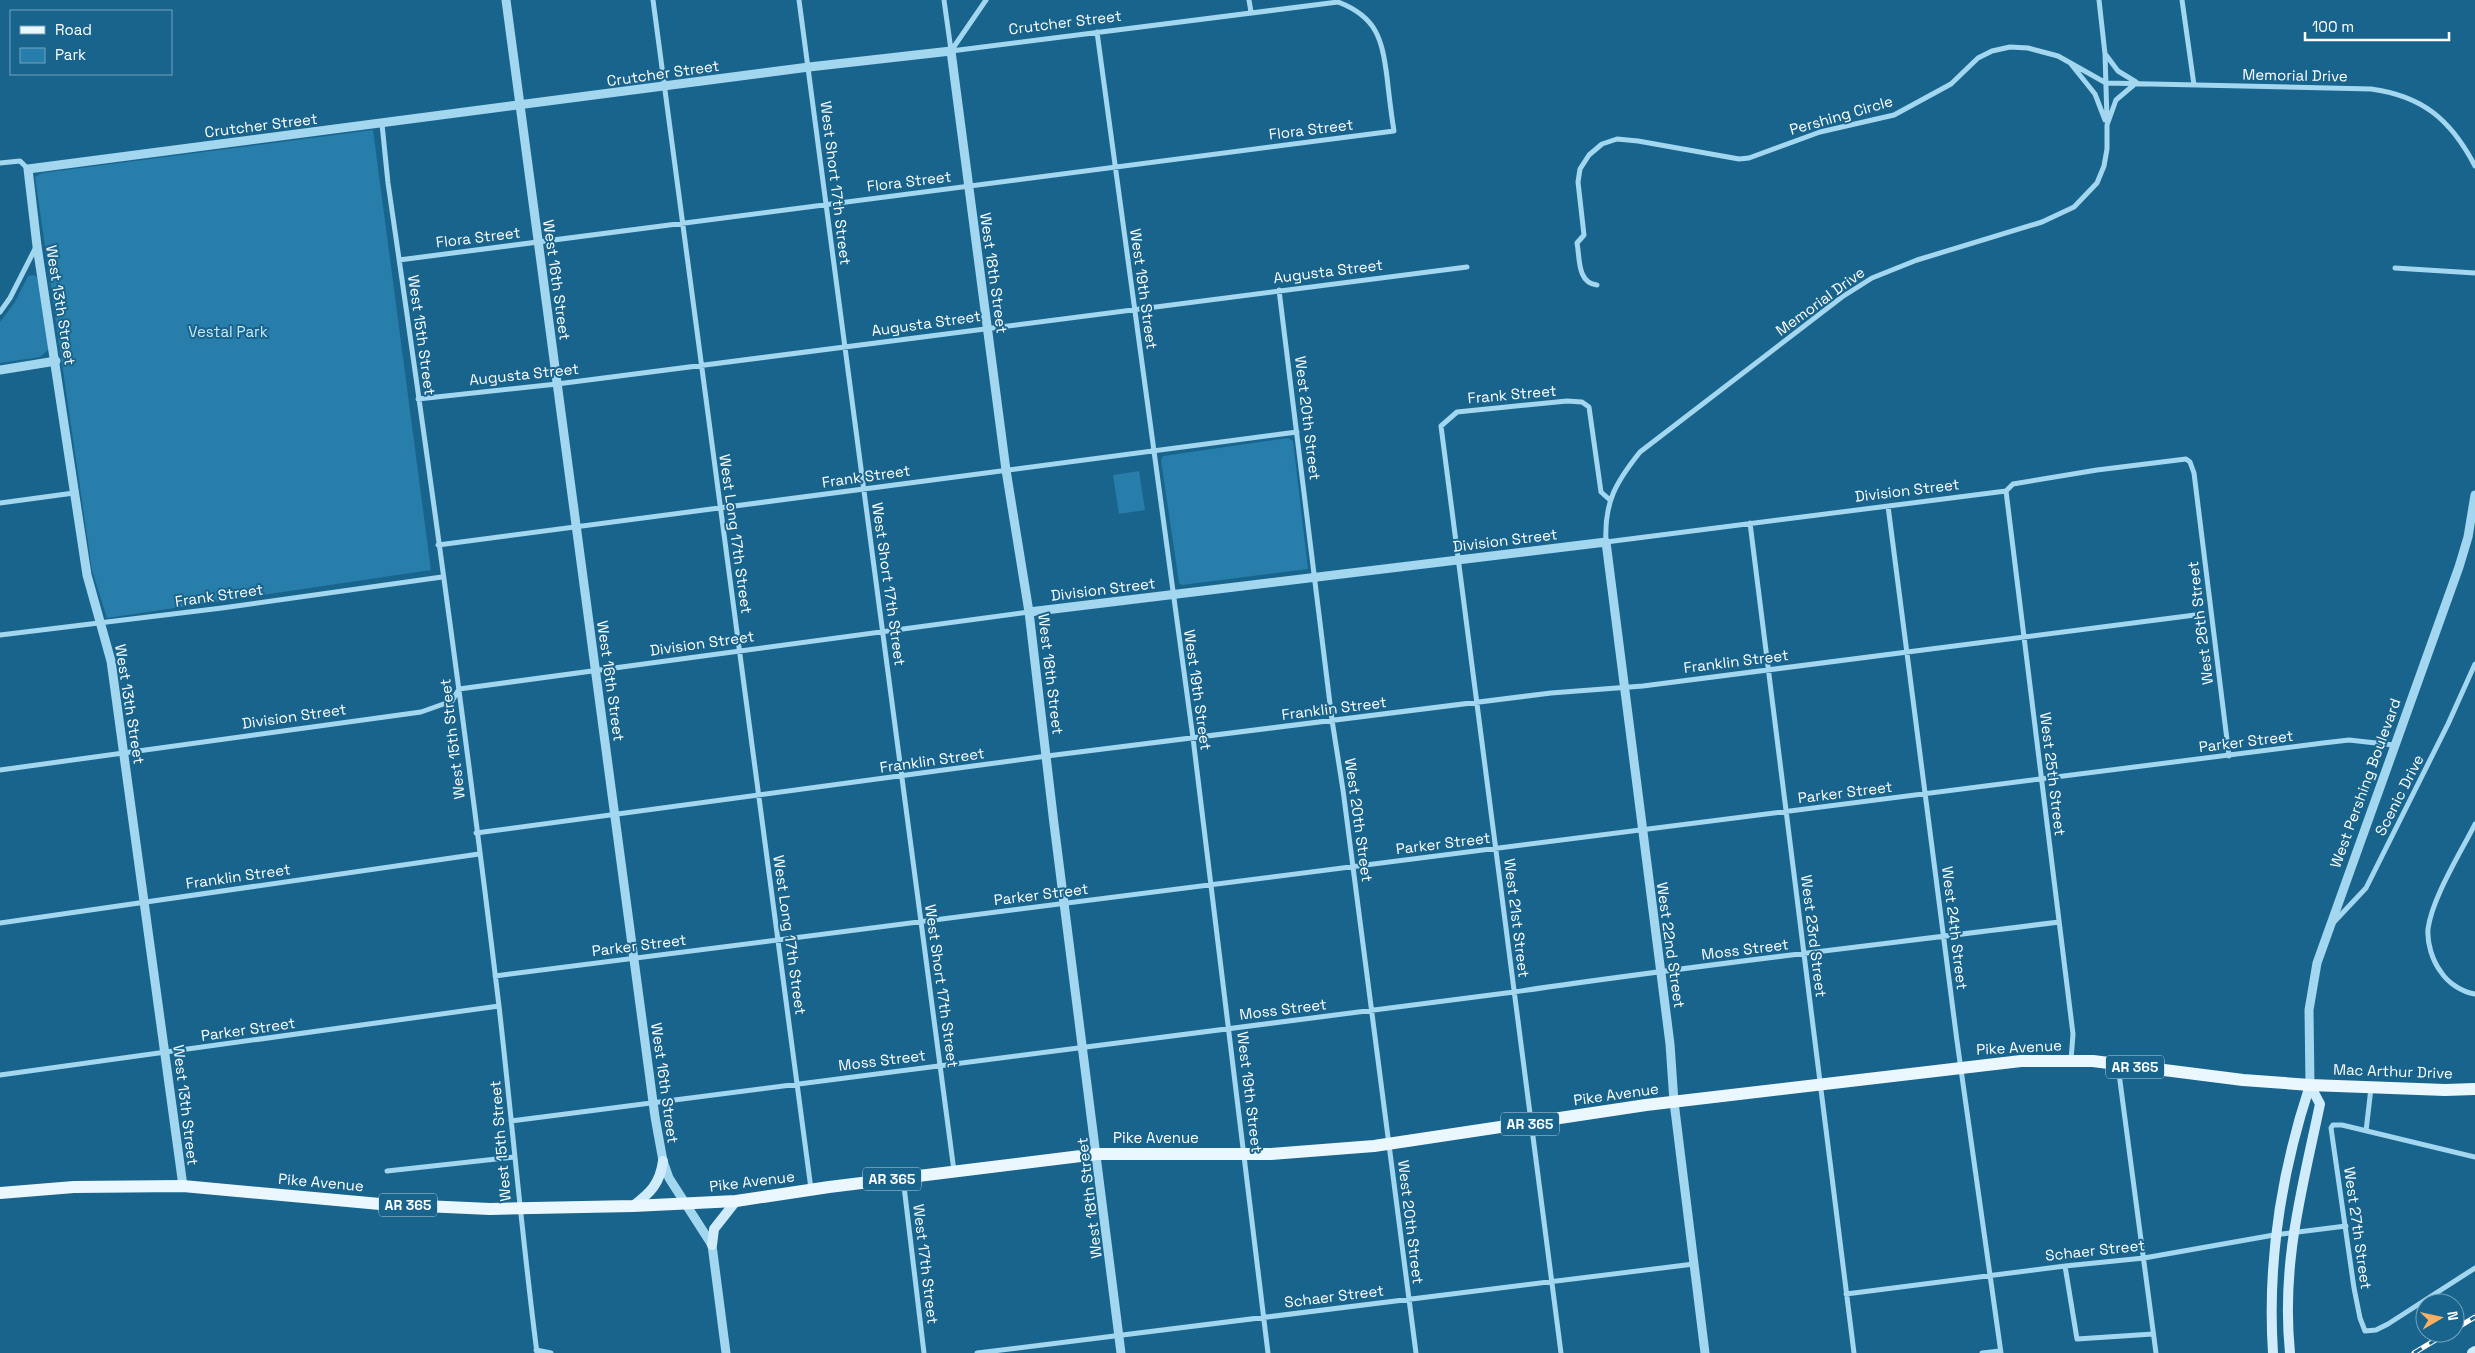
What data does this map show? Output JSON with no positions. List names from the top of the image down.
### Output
{
  "streets": {
    "main road": [
      "West Pershing Boulevard",
      "Pike Avenue",
      "AR 365",
      "Mac Arthur Drive"
    ],
    "street": [
      "Crutcher Street",
      "Memorial Drive",
      "Pershing Circle",
      "Flora Street",
      "West Short 17th Street",
      "Augusta Street",
      "West 18th Street",
      "West 16th Street",
      "West 19th Street",
      "West 13th Street",
      "West 15th Street",
      "Frank Street",
      "West 20th Street",
      "Division Street",
      "West Long 17th Street",
      "West 26th Street",
      "Franklin Street",
      "Parker Street",
      "West 25th Street",
      "Scenic Drive",
      "West 21st Street",
      "West 24th Street",
      "West 23rd Street",
      "West 22nd Street",
      "Moss Street",
      "West 27th Street",
      "Schaer Street",
      "West 17th Street"
    ]
  },
  "crossings": [
    ["Crutcher Street", "Flora Street"],
    ["Crutcher Street", "West Short 17th Street"],
    ["Crutcher Street", "West 18th Street"],
    ["Crutcher Street", "West 16th Street"],
    ["Crutcher Street", "West 19th Street"],
    ["Crutcher Street", "West 13th Street"],
    ["Crutcher Street", "West 15th Street"],
    ["Crutcher Street", "West Long 17th Street"],
    ["Memorial Drive", "Pershing Circle"],
    ["Memorial Drive", "Frank Street"],
    ["Memorial Drive", "Division Street"],
    ["Memorial Drive", "West 22nd Street"],
    ["Flora Street", "West Short 17th Street"],
    ["Flora Street", "West 18th Street"],
    ["Flora Street", "West 16th Street"],
    ["Flora Street", "West 19th Street"],
    ["Flora Street", "West 15th Street"],
    ["Flora Street", "West Long 17th Street"],
    ["West Short 17th Street", "Augusta Street"],
    ["West Short 17th Street", "Frank Street"],
    ["West Short 17th Street", "Division Street"],
    ["West Short 17th Street", "Franklin Street"],
    ["West Short 17th Street", "Parker Street"],
    ["West Short 17th Street", "Moss Street"],
    ["West Short 17th Street", "Pike Avenue"],
    ["Augusta Street", "West 18th Street"],
    ["Augusta Street", "West 16th Street"],
    ["Augusta Street", "West 19th Street"],
    ["Augusta Street", "West 15th Street"],
    ["Augusta Street", "West 20th Street"],
    ["Augusta Street", "West Long 17th Street"],
    ["West 18th Street", "Frank Street"],
    ["West 18th Street", "Division Street"],
    ["West 18th Street", "Franklin Street"],
    ["West 18th Street", "Parker Street"],
    ["West 18th Street", "Moss Street"],
    ["West 18th Street", "Pike Avenue"],
    ["West 18th Street", "Schaer Street"],
    ["West 16th Street", "Frank Street"],
    ["West 16th Street", "Division Street"],
    ["West 16th Street", "Franklin Street"],
    ["West 16th Street", "Parker Street"],
    ["West 16th Street", "Moss Street"],
    ["West 16th Street", "Pike Avenue"],
    ["West 19th Street", "Frank Street"],
    ["West 19th Street", "Division Street"],
    ["West 19th Street", "Franklin Street"],
    ["West 19th Street", "Parker Street"],
    ["West 19th Street", "Moss Street"],
    ["West 19th Street", "Pike Avenue"],
    ["West 19th Street", "Schaer Street"],
    ["West 13th Street", "Frank Street"],
    ["West 13th Street", "Division Street"],
    ["West 13th Street", "Franklin Street"],
    ["West 13th Street", "Parker Street"],
    ["West 13th Street", "Pike Avenue"],
    ["West 15th Street", "Frank Street"],
    ["West 15th Street", "Division Street"],
    ["West 15th Street", "Franklin Street"],
    ["West 15th Street", "Parker Street"],
    ["West 15th Street", "Moss Street"],
    ["West 15th Street", "Pike Avenue"],
    ["Frank Street", "West 20th Street"],
    ["Frank Street", "West Long 17th Street"],
    ["Frank Street", "West 21st Street"],
    ["West 20th Street", "Division Street"],
    ["West 20th Street", "Franklin Street"],
    ["West 20th Street", "Parker Street"],
    ["West 20th Street", "Moss Street"],
    ["West 20th Street", "Pike Avenue"],
    ["West 20th Street", "Schaer Street"],
    ["Division Street", "West Long 17th Street"],
    ["Division Street", "West 26th Street"],
    ["Division Street", "West 25th Street"],
    ["Division Street", "West 21st Street"],
    ["Division Street", "West 24th Street"],
    ["Division Street", "West 23rd Street"],
    ["Division Street", "West 22nd Street"],
    ["West Long 17th Street", "Franklin Street"],
    ["West Long 17th Street", "Parker Street"],
    ["West Long 17th Street", "Moss Street"],
    ["West Long 17th Street", "Pike Avenue"],
    ["West 26th Street", "Parker Street"],
    ["Franklin Street", "West 25th Street"],
    ["Franklin Street", "West 21st Street"],
    ["Franklin Street", "West 24th Street"],
    ["Franklin Street", "West 23rd Street"],
    ["Franklin Street", "West 22nd Street"],
    ["Parker Street", "West 25th Street"],
    ["Parker Street", "West Pershing Boulevard"],
    ["Parker Street", "West 21st Street"],
    ["Parker Street", "West 24th Street"],
    ["Parker Street", "West 23rd Street"],
    ["Parker Street", "West 22nd Street"],
    ["West 25th Street", "Moss Street"],
    ["West 25th Street", "Pike Avenue"],
    ["West Pershing Boulevard", "Scenic Drive"],
    ["West Pershing Boulevard", "Pike Avenue"],
    ["West Pershing Boulevard", "Mac Arthur Drive"],
    ["West Pershing Boulevard", "Schaer Street"],
    ["West 21st Street", "Moss Street"],
    ["West 21st Street", "Pike Avenue"],
    ["West 21st Street", "Schaer Street"],
    ["West 24th Street", "Moss Street"],
    ["West 24th Street", "Pike Avenue"],
    ["West 24th Street", "Schaer Street"],
    ["West 23rd Street", "Moss Street"],
    ["West 23rd Street", "Pike Avenue"],
    ["West 23rd Street", "Schaer Street"],
    ["West 22nd Street", "Moss Street"],
    ["West 22nd Street", "Pike Avenue"],
    ["West 22nd Street", "Schaer Street"],
    ["Pike Avenue", "Mac Arthur Drive"],
    ["Pike Avenue", "West 17th Street"],
    ["West 27th Street", "Schaer Street"]
  ],
  "parks": ["Vestal Park"],
  "legend": ["Road", "Park"],
  "scale_bar": "100 m",
  "north": "right"
}
